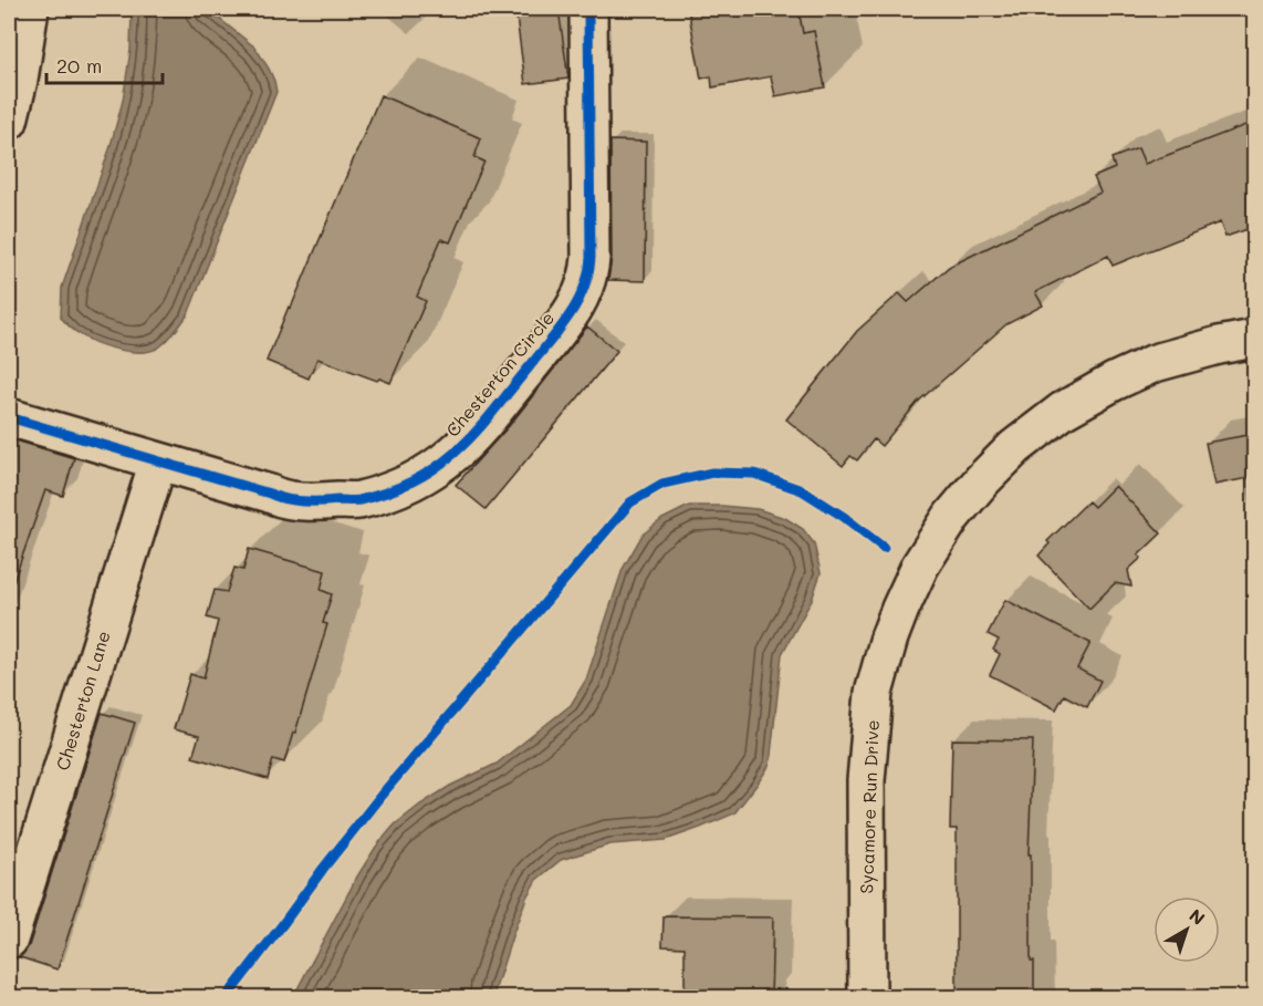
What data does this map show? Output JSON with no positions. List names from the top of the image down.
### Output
{
  "streets": {
    "street": ["Chesterton Circle", "Chesterton Lane", "Sycamore Run Drive"]
  },
  "crossings": [
    ["Chesterton Circle", "Chesterton Lane"]
  ],
  "scale_bar": "20 m",
  "north": "top right"
}
